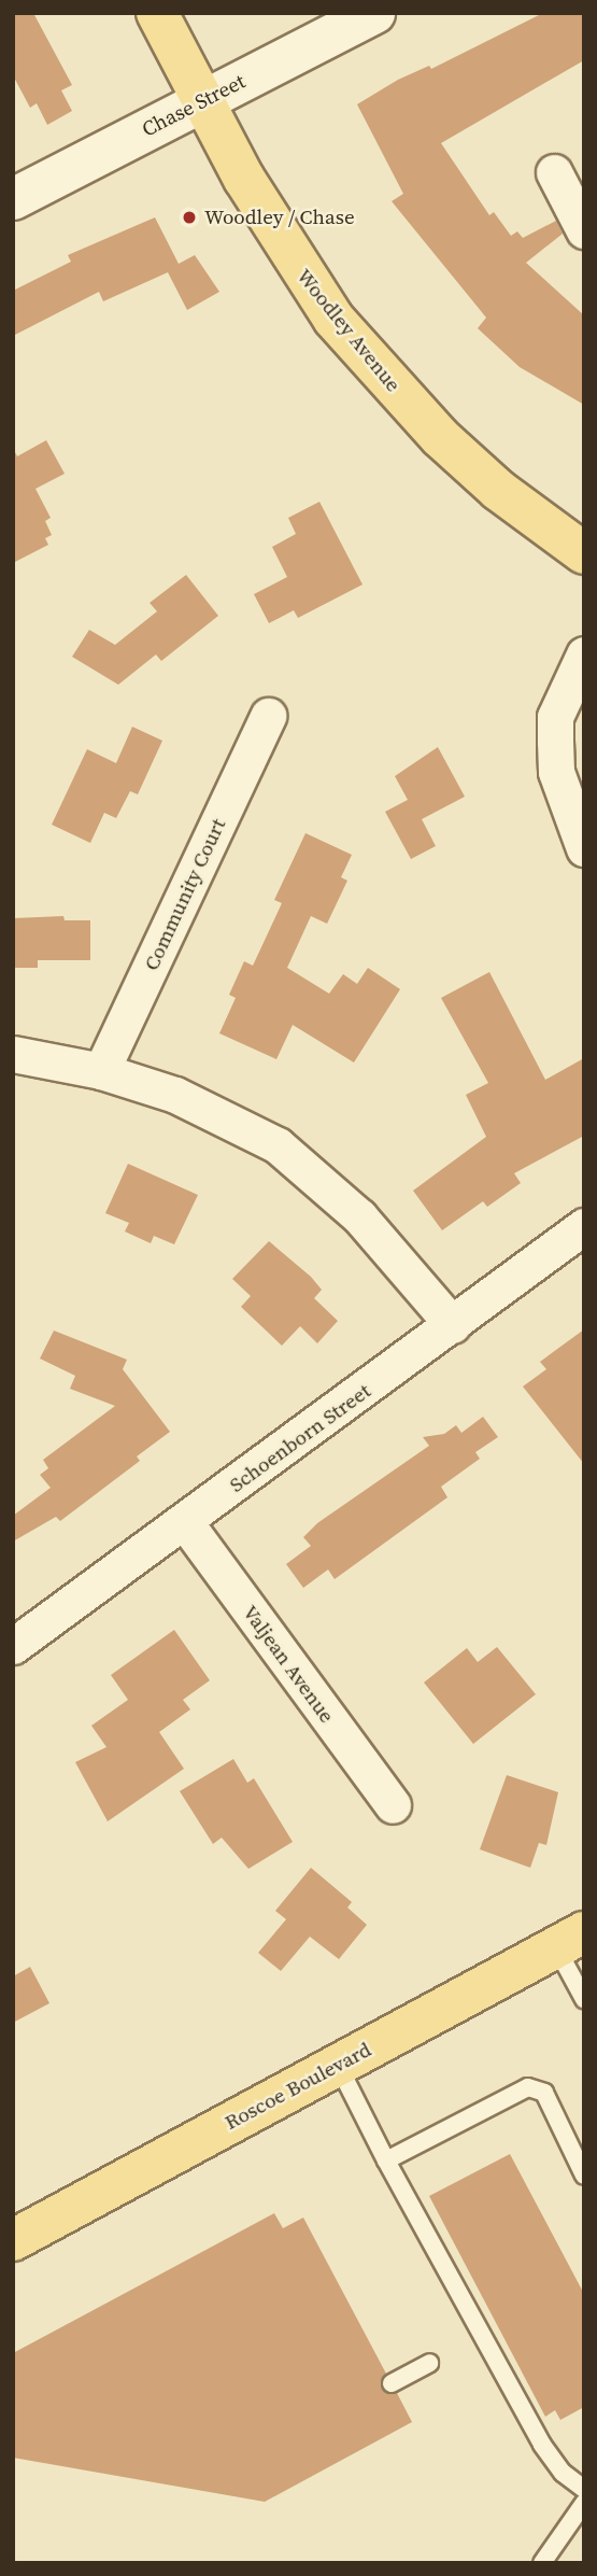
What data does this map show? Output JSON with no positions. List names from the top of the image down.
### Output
{
  "streets": {
    "main road": ["Woodley Avenue", "Roscoe Boulevard"],
    "street": [
      "Chase Street",
      "Community Court",
      "Schoenborn Street",
      "Valjean Avenue"
    ]
  },
  "crossings": [
    ["Chase Street", "Woodley Avenue"],
    ["Schoenborn Street", "Valjean Avenue"]
  ],
  "places": ["Woodley / Chase"]
}
